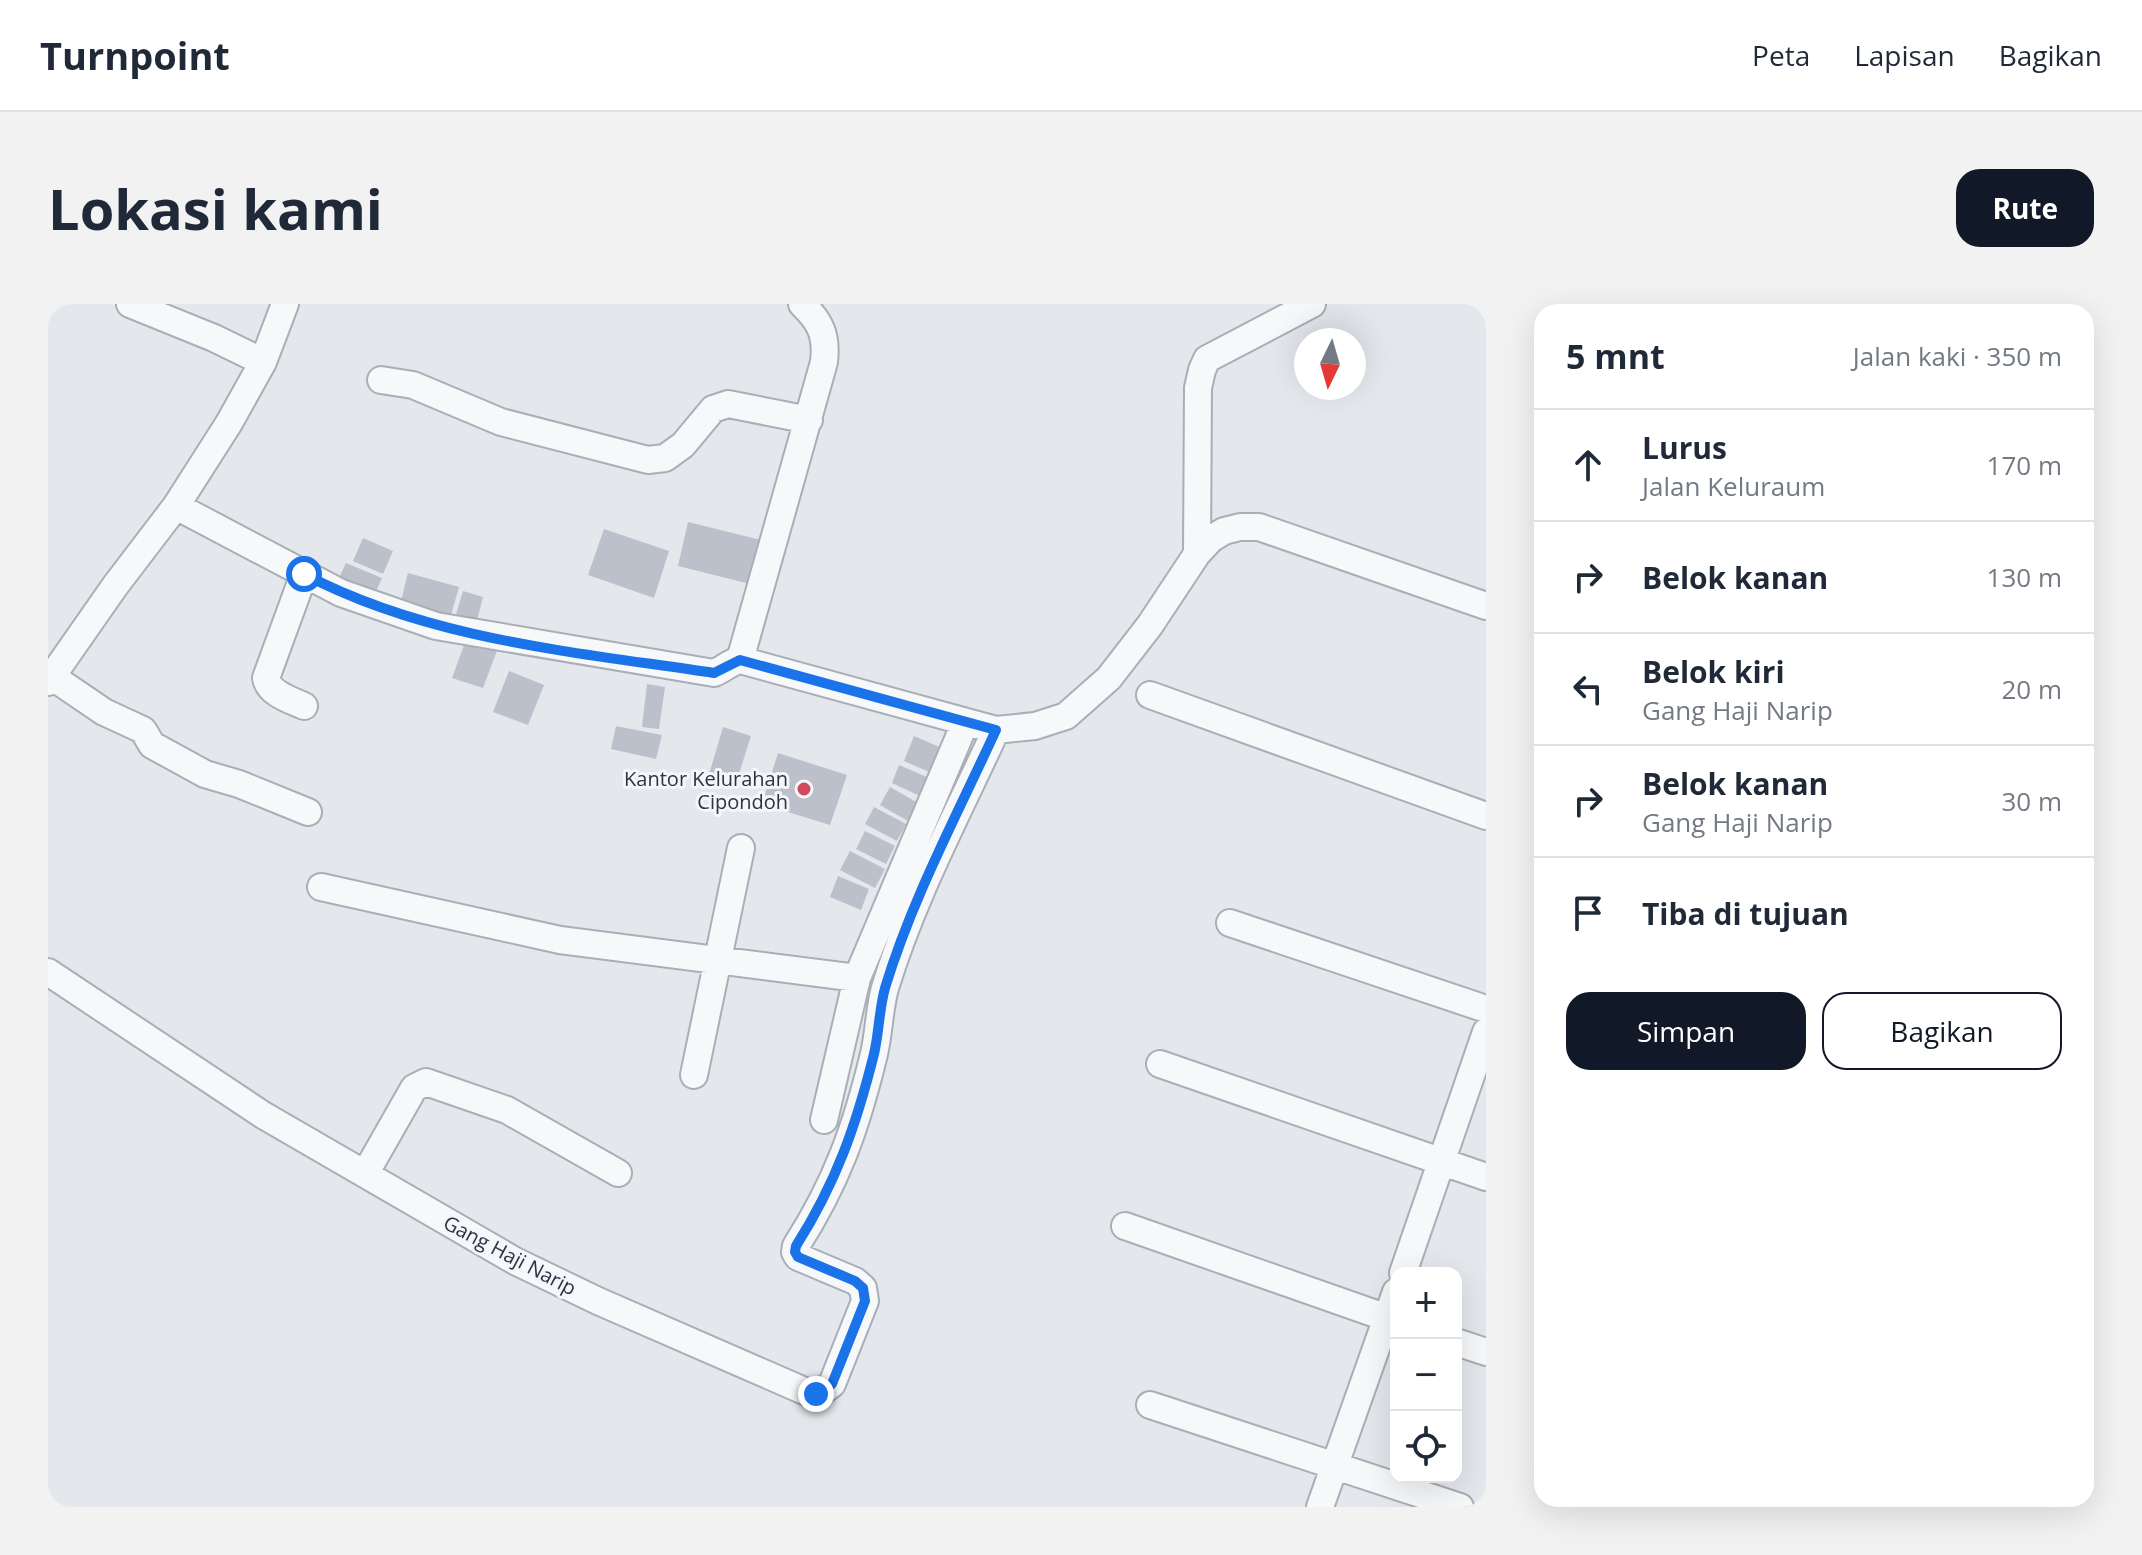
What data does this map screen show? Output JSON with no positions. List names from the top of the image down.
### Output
{
  "streets": {
    "street": ["Gang Haji Narip"]
  },
  "places": ["Kantor Kelurahan Cipondoh"],
  "north": "bottom",
  "page": {
    "header": "Turnpoint",
    "nav": ["Peta", "Lapisan", "Bagikan"],
    "buttons": [
      "Rute",
      ["Simpan", "Bagikan"]
    ],
    "title": "Lokasi kami",
    "heading": ["5 mnt", "Jalan kaki · 350 m"],
    "list": [
      ["Lurus", "Jalan Keluraum", "170 m"],
      ["Belok kanan", "130 m"],
      ["Belok kiri", "Gang Haji Narip", "20 m"],
      ["Belok kanan", "Gang Haji Narip", "30 m"],
      "Tiba di tujuan"
    ],
    "map_buttons": ["+", "−"]
  }
}
